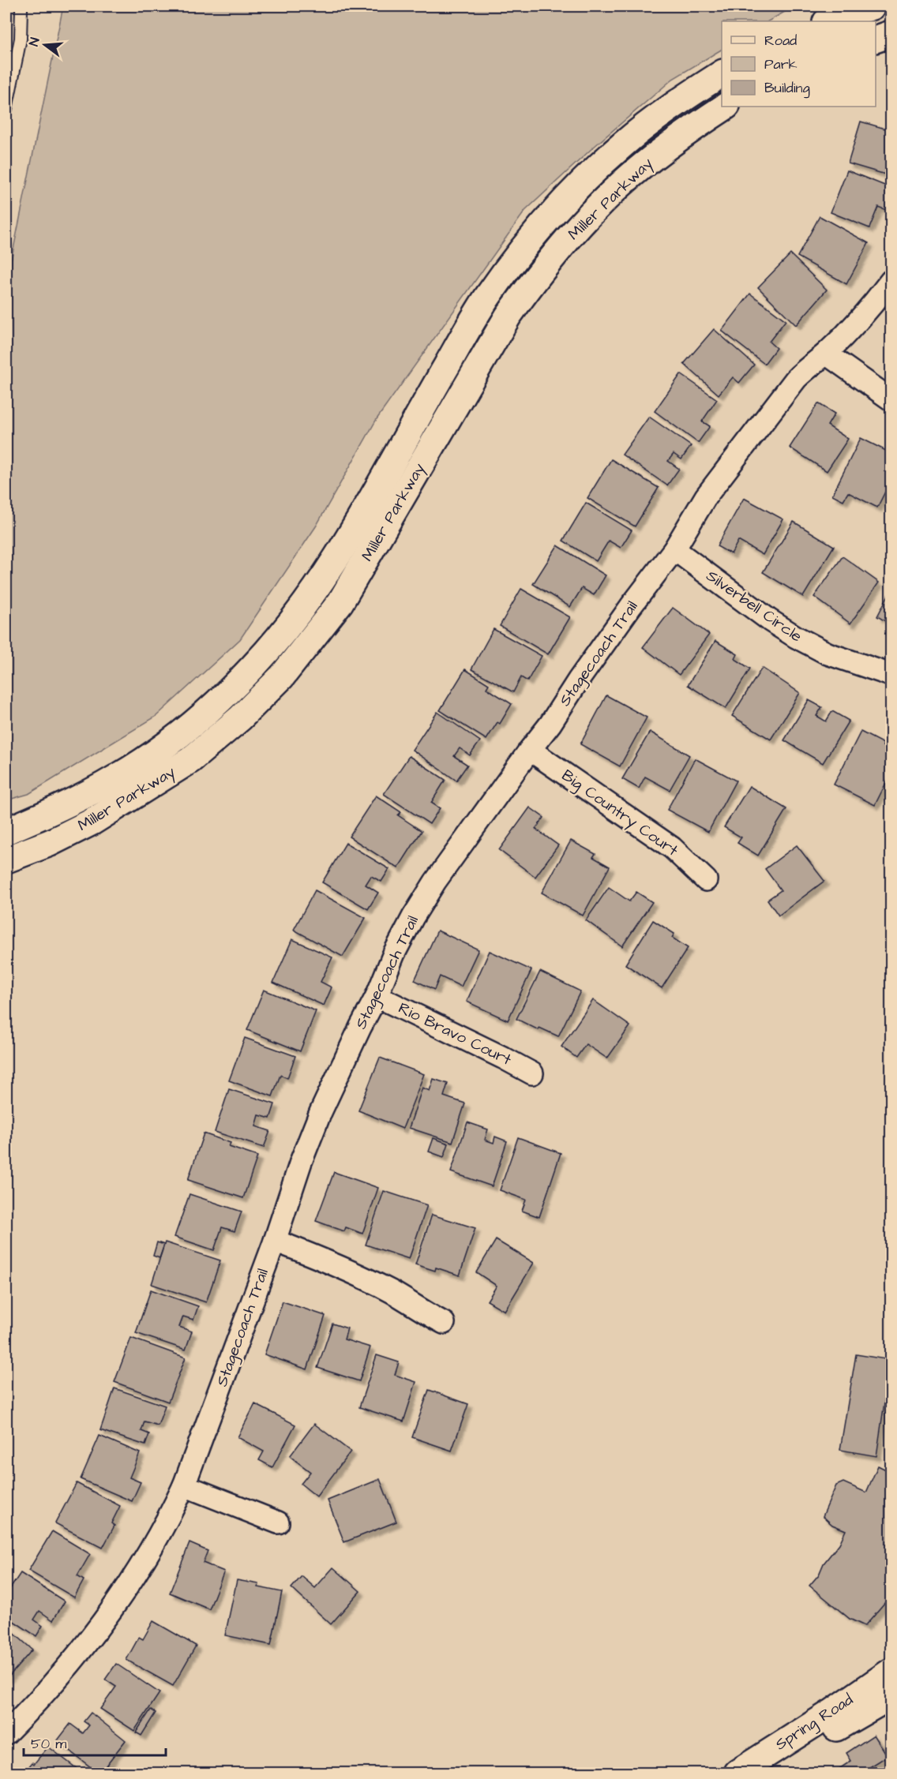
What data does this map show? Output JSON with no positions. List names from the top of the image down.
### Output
{
  "streets": {
    "street": [
      "Miller Parkway",
      "Silverbell Circle",
      "Stagecoach Trail",
      "Big Country Court",
      "Rio Bravo Court",
      "Spring Road"
    ]
  },
  "crossings": [
    ["Silverbell Circle", "Stagecoach Trail"],
    ["Stagecoach Trail", "Big Country Court"],
    ["Stagecoach Trail", "Rio Bravo Court"]
  ],
  "legend": ["Road", "Park", "Building"],
  "scale_bar": "50 m",
  "north": "left"
}
